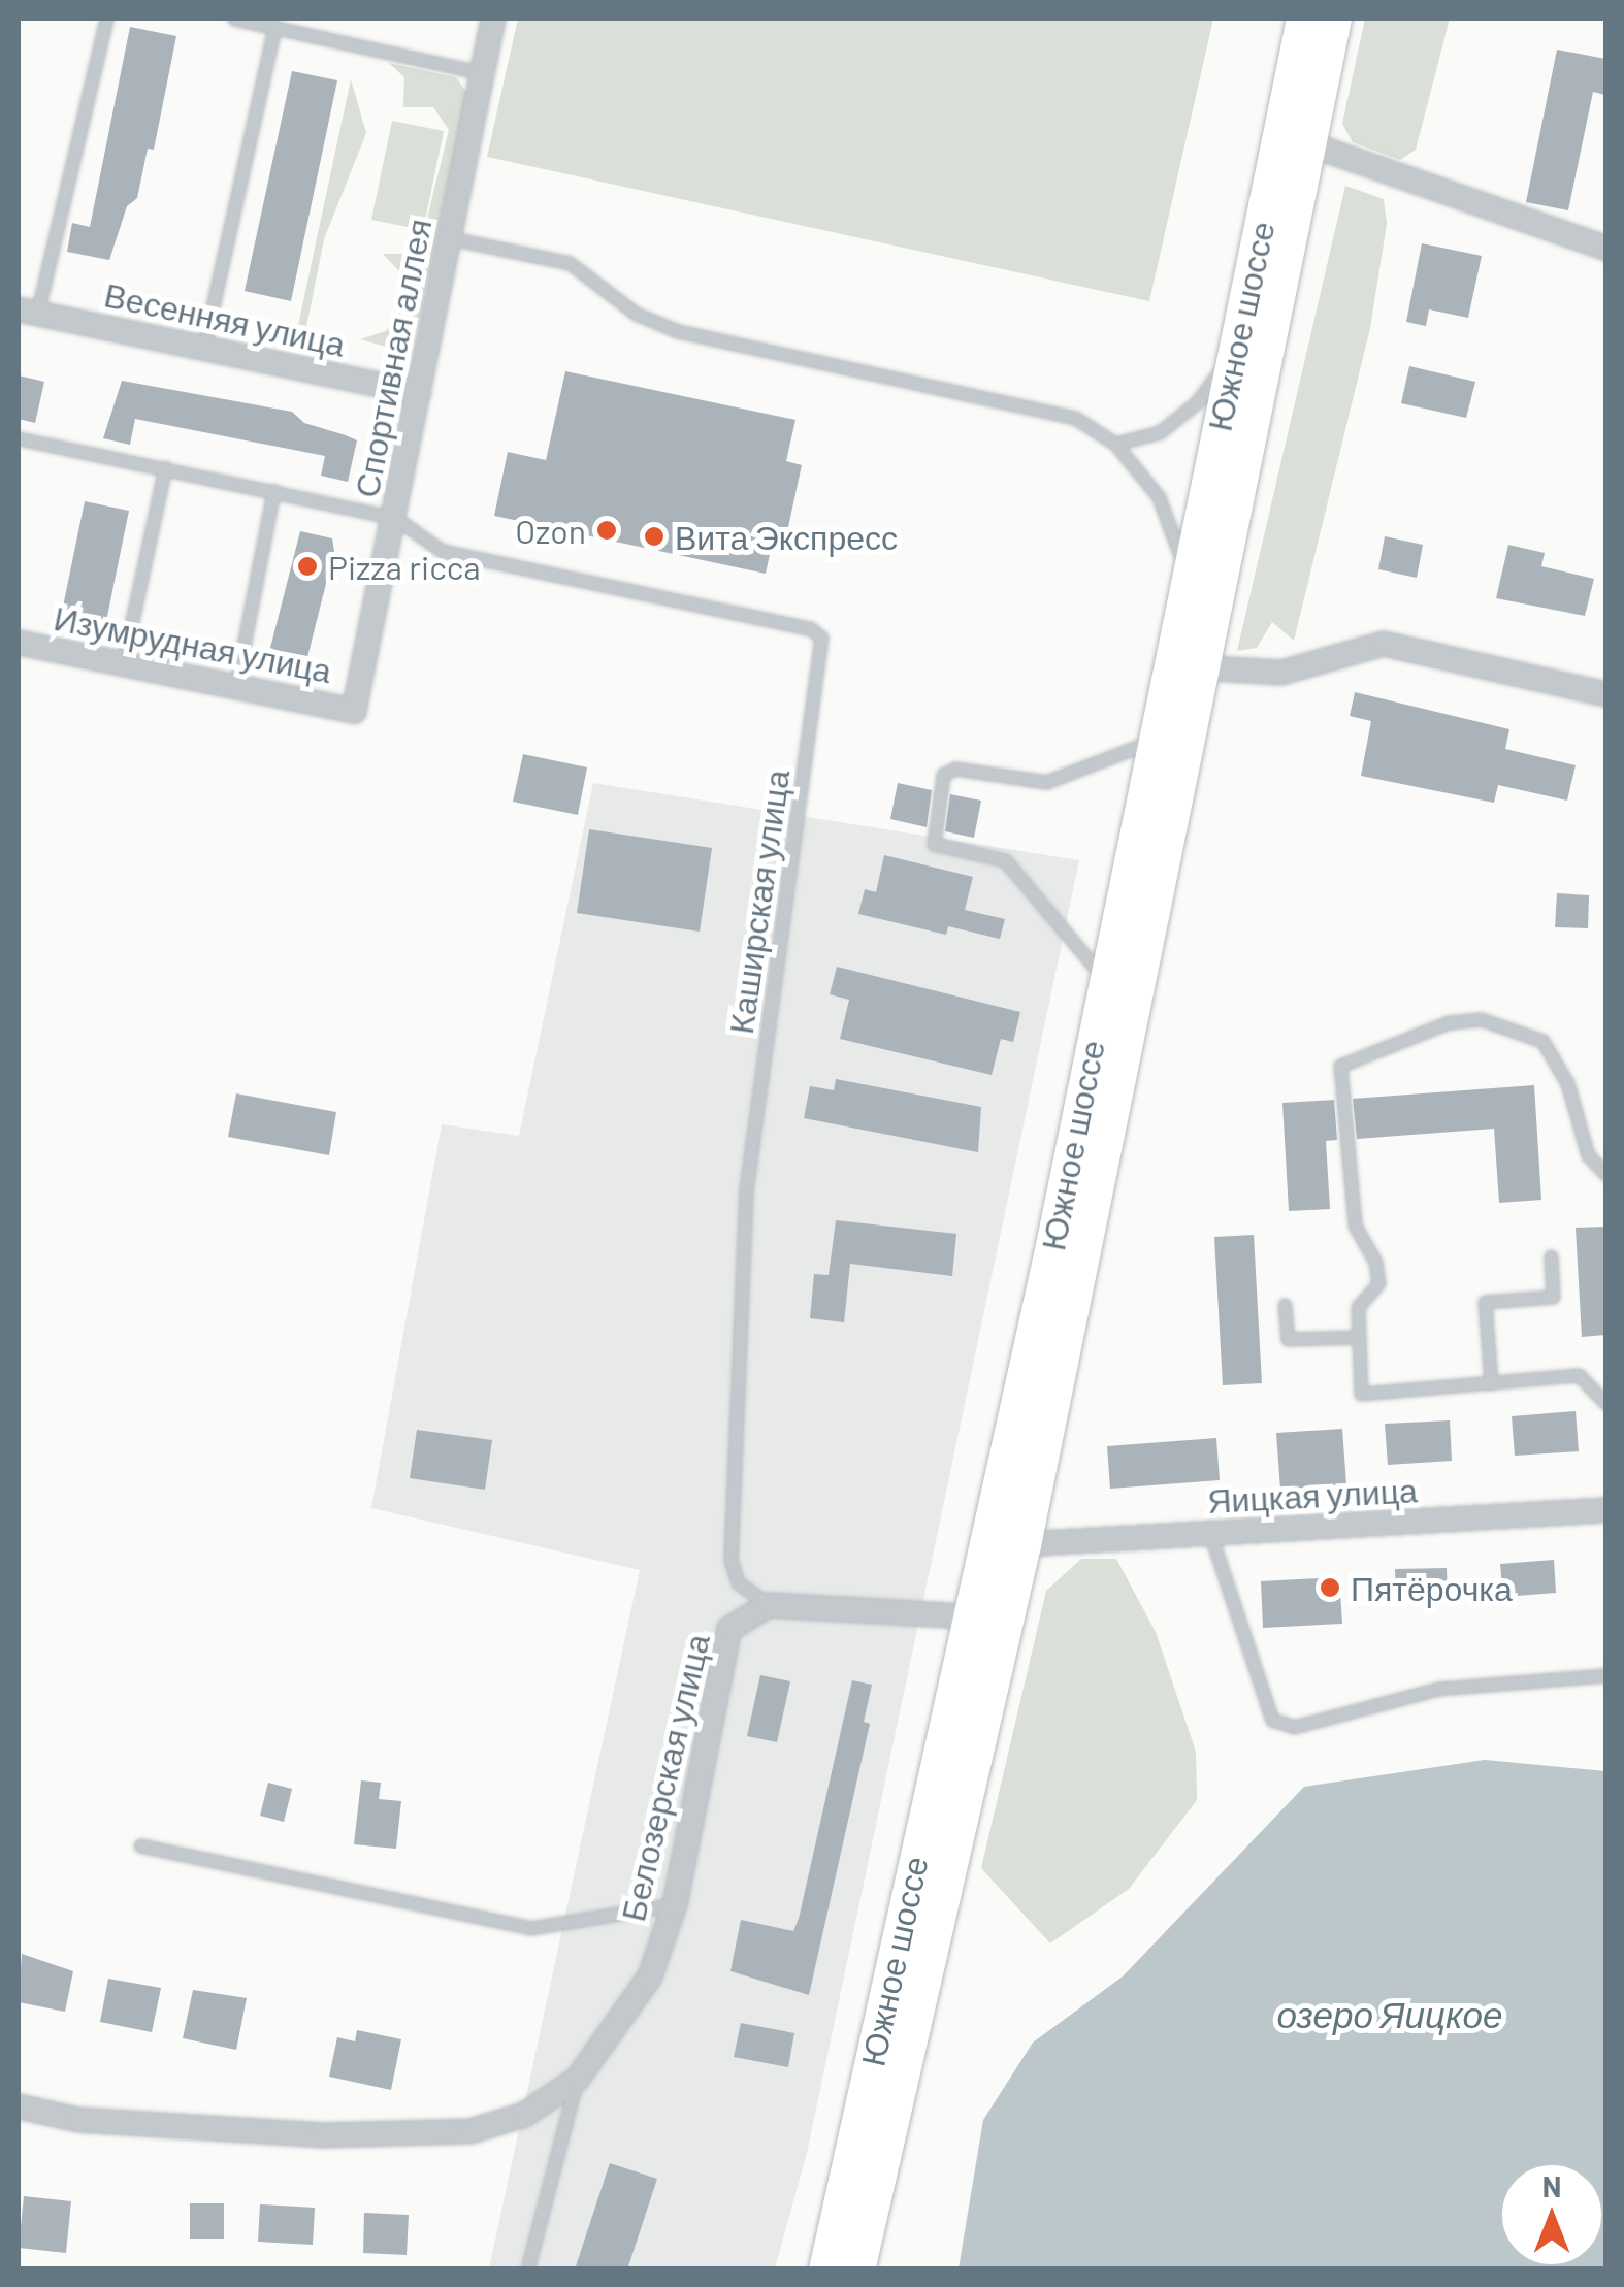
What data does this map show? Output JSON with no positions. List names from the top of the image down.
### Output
{
  "streets": {
    "main road": ["Южное шоссе"],
    "street": [
      "Весенняя улица",
      "Спортивная аллея",
      "Изумрудная улица",
      "Яицкая улица",
      "Белозерская улица"
    ],
    "lane": ["Каширская улица"]
  },
  "crossings": [
    ["Весенняя улица", "Спортивная аллея"],
    ["Южное шоссе", "Яицкая улица"],
    ["Спортивная аллея", "Изумрудная улица"],
    ["Спортивная аллея", "Каширская улица"],
    ["Каширская улица", "Белозерская улица"]
  ],
  "water": ["озеро Яицкое"],
  "places": [
    "Ozon",
    "Вита Экспресс",
    "Pizza ricca",
    "Пятёрочка"
  ],
  "north": "top"
}
